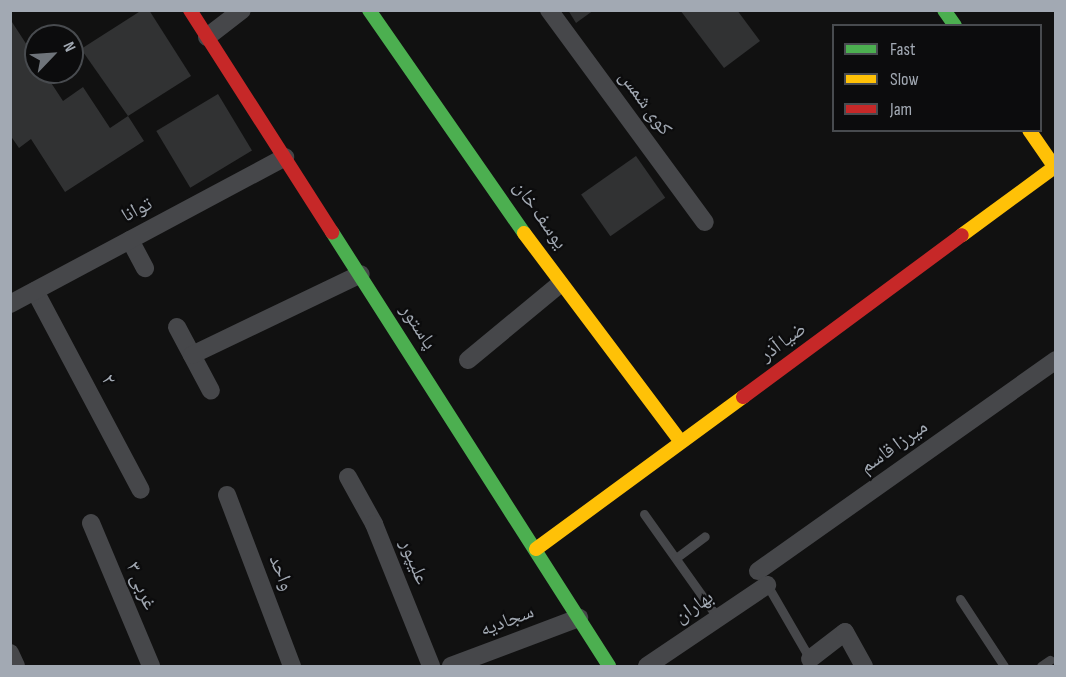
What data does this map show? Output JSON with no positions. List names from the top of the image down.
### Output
{
  "streets": {
    "main road": ["یوسف خان", "پاستور", "ضیا آذر"],
    "street": [
      "کوی شمس",
      "توانا",
      "۲",
      "میرزا قاسم",
      "علیپور",
      "واحد",
      "۳ غربی",
      "بهاران",
      "سجادیه"
    ]
  },
  "crossings": [
    ["توانا", "پاستور"],
    ["توانا", "۲"],
    ["یوسف خان", "ضیا آذر"],
    ["پاستور", "ضیا آذر"],
    ["پاستور", "سجادیه"],
    ["میرزا قاسم", "بهاران"]
  ],
  "legend": ["Fast", "Slow", "Jam"],
  "north": "top right"
}
